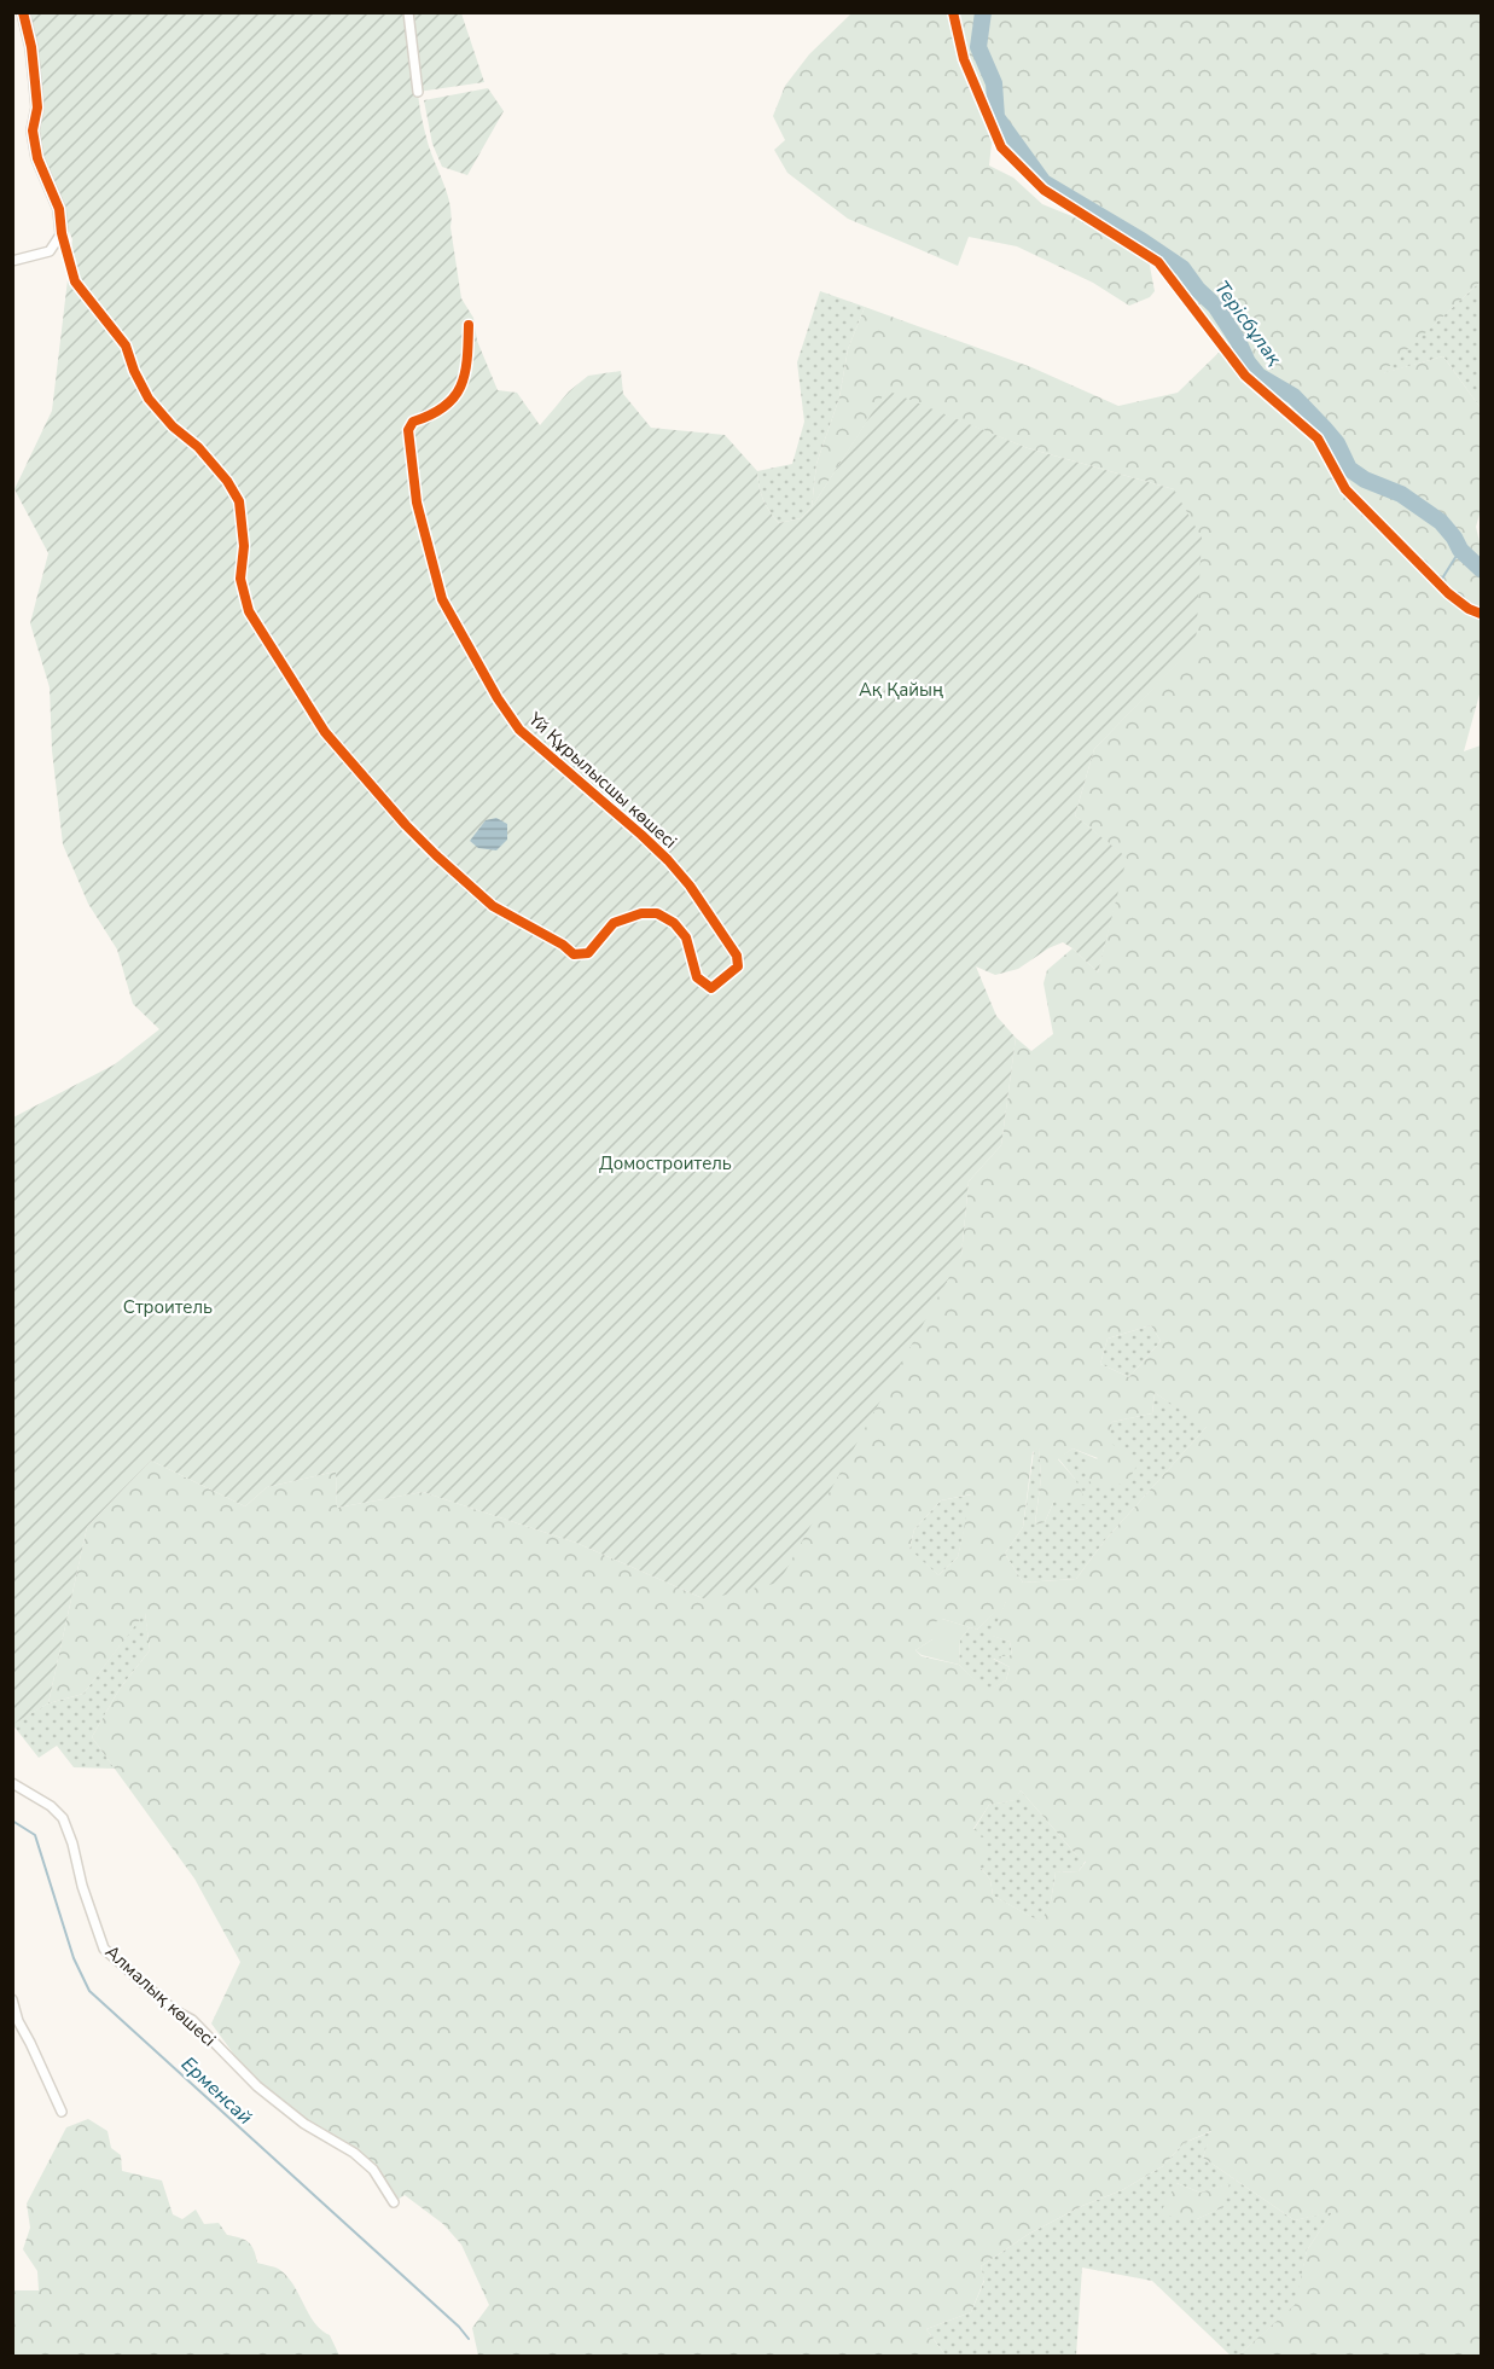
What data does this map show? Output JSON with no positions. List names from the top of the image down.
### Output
{
  "streets": {
    "street": ["Үй Құрылысшы көшесі", "Алмалық көшесі"]
  },
  "water": ["Терісбұлақ", "Ерменсай"],
  "parks": ["Ақ Қайың", "Домостроитель", "Строитель"]
}
